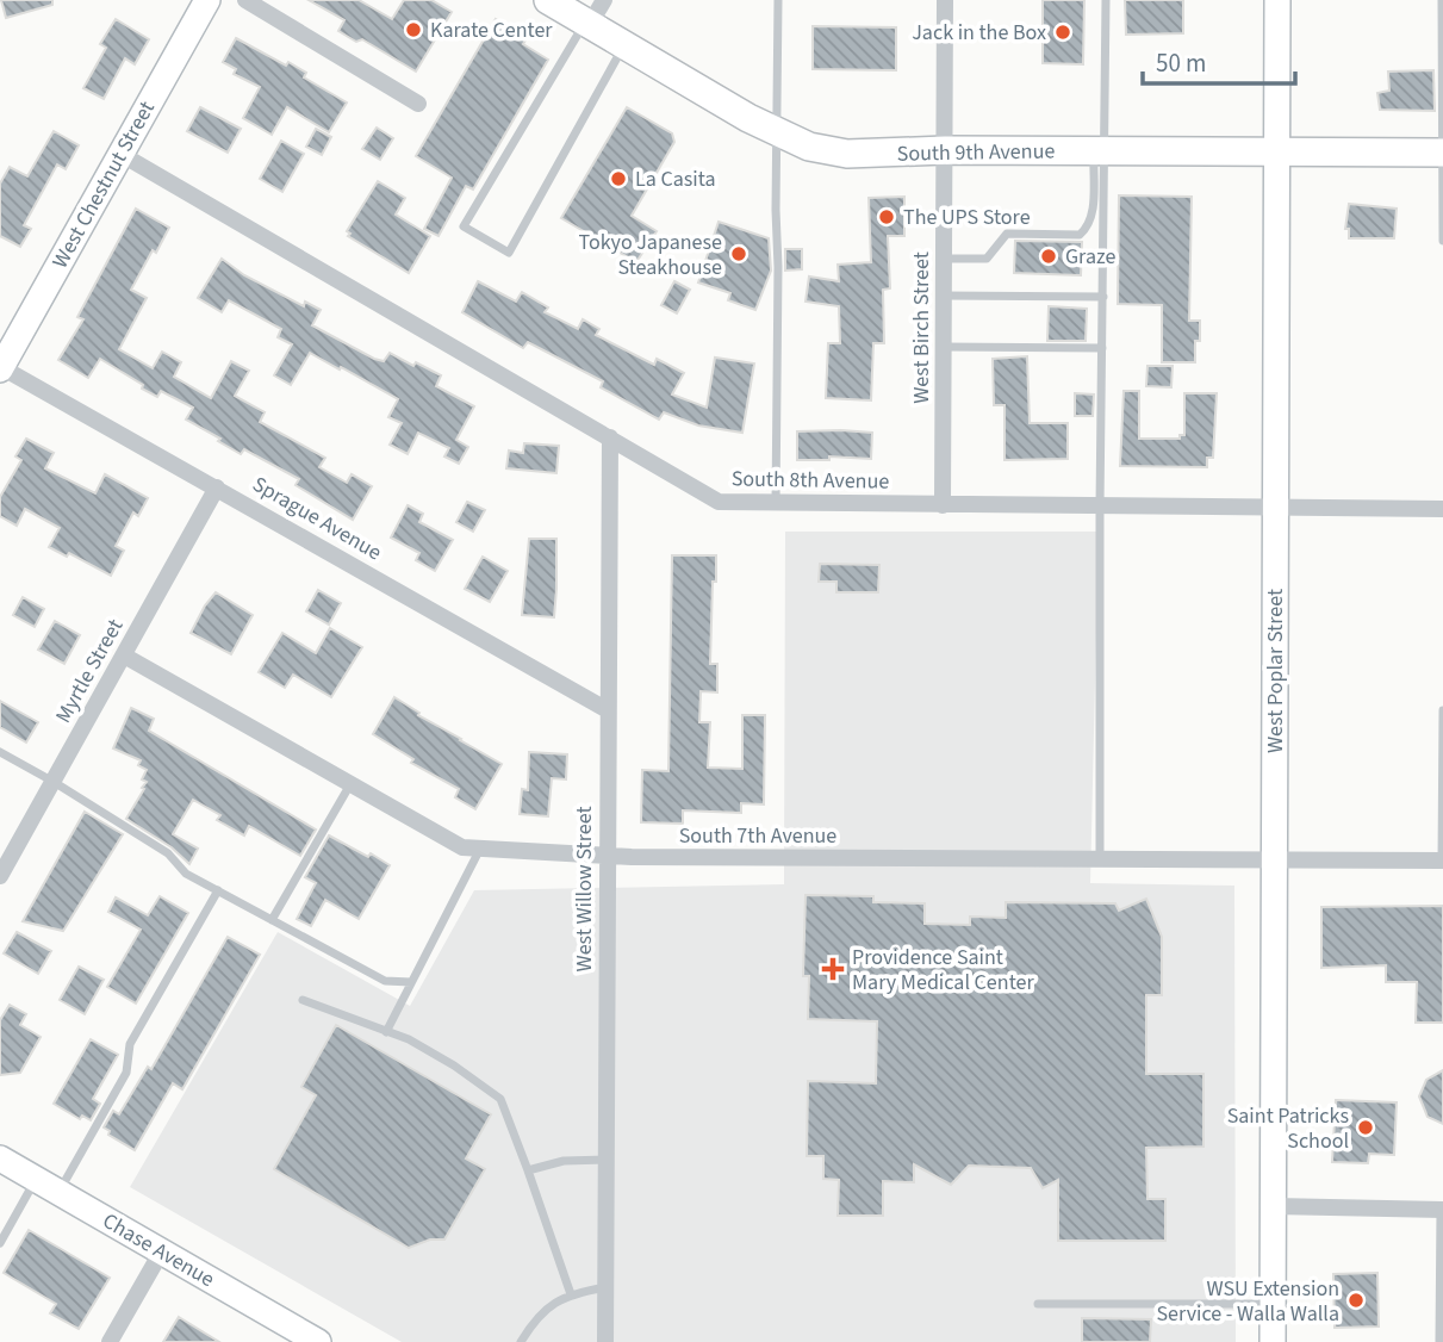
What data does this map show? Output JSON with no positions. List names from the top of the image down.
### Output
{
  "streets": {
    "main road": [
      "South 9th Avenue",
      "West Chestnut Street",
      "West Poplar Street",
      "Chase Avenue"
    ],
    "street": [
      "West Birch Street",
      "South 8th Avenue",
      "Sprague Avenue",
      "Myrtle Street",
      "South 7th Avenue",
      "West Willow Street"
    ]
  },
  "crossings": [
    ["South 9th Avenue", "West Birch Street"],
    ["South 9th Avenue", "West Poplar Street"],
    ["West Chestnut Street", "South 8th Avenue"],
    ["West Chestnut Street", "Sprague Avenue"],
    ["West Birch Street", "South 8th Avenue"],
    ["South 8th Avenue", "West Poplar Street"],
    ["South 8th Avenue", "West Willow Street"],
    ["Sprague Avenue", "Myrtle Street"],
    ["Sprague Avenue", "West Willow Street"],
    ["Myrtle Street", "South 7th Avenue"],
    ["West Poplar Street", "South 7th Avenue"],
    ["South 7th Avenue", "West Willow Street"]
  ],
  "places": {
    "other": [
      "Karate Center",
      "Jack in the Box",
      "La Casita",
      "The UPS Store",
      "Tokyo Japanese Steakhouse",
      "Graze",
      "Saint Patricks School",
      "WSU Extension Service - Walla Walla"
    ],
    "health": ["Providence Saint Mary Medical Center"]
  },
  "scale_bar": "50 m"
}
